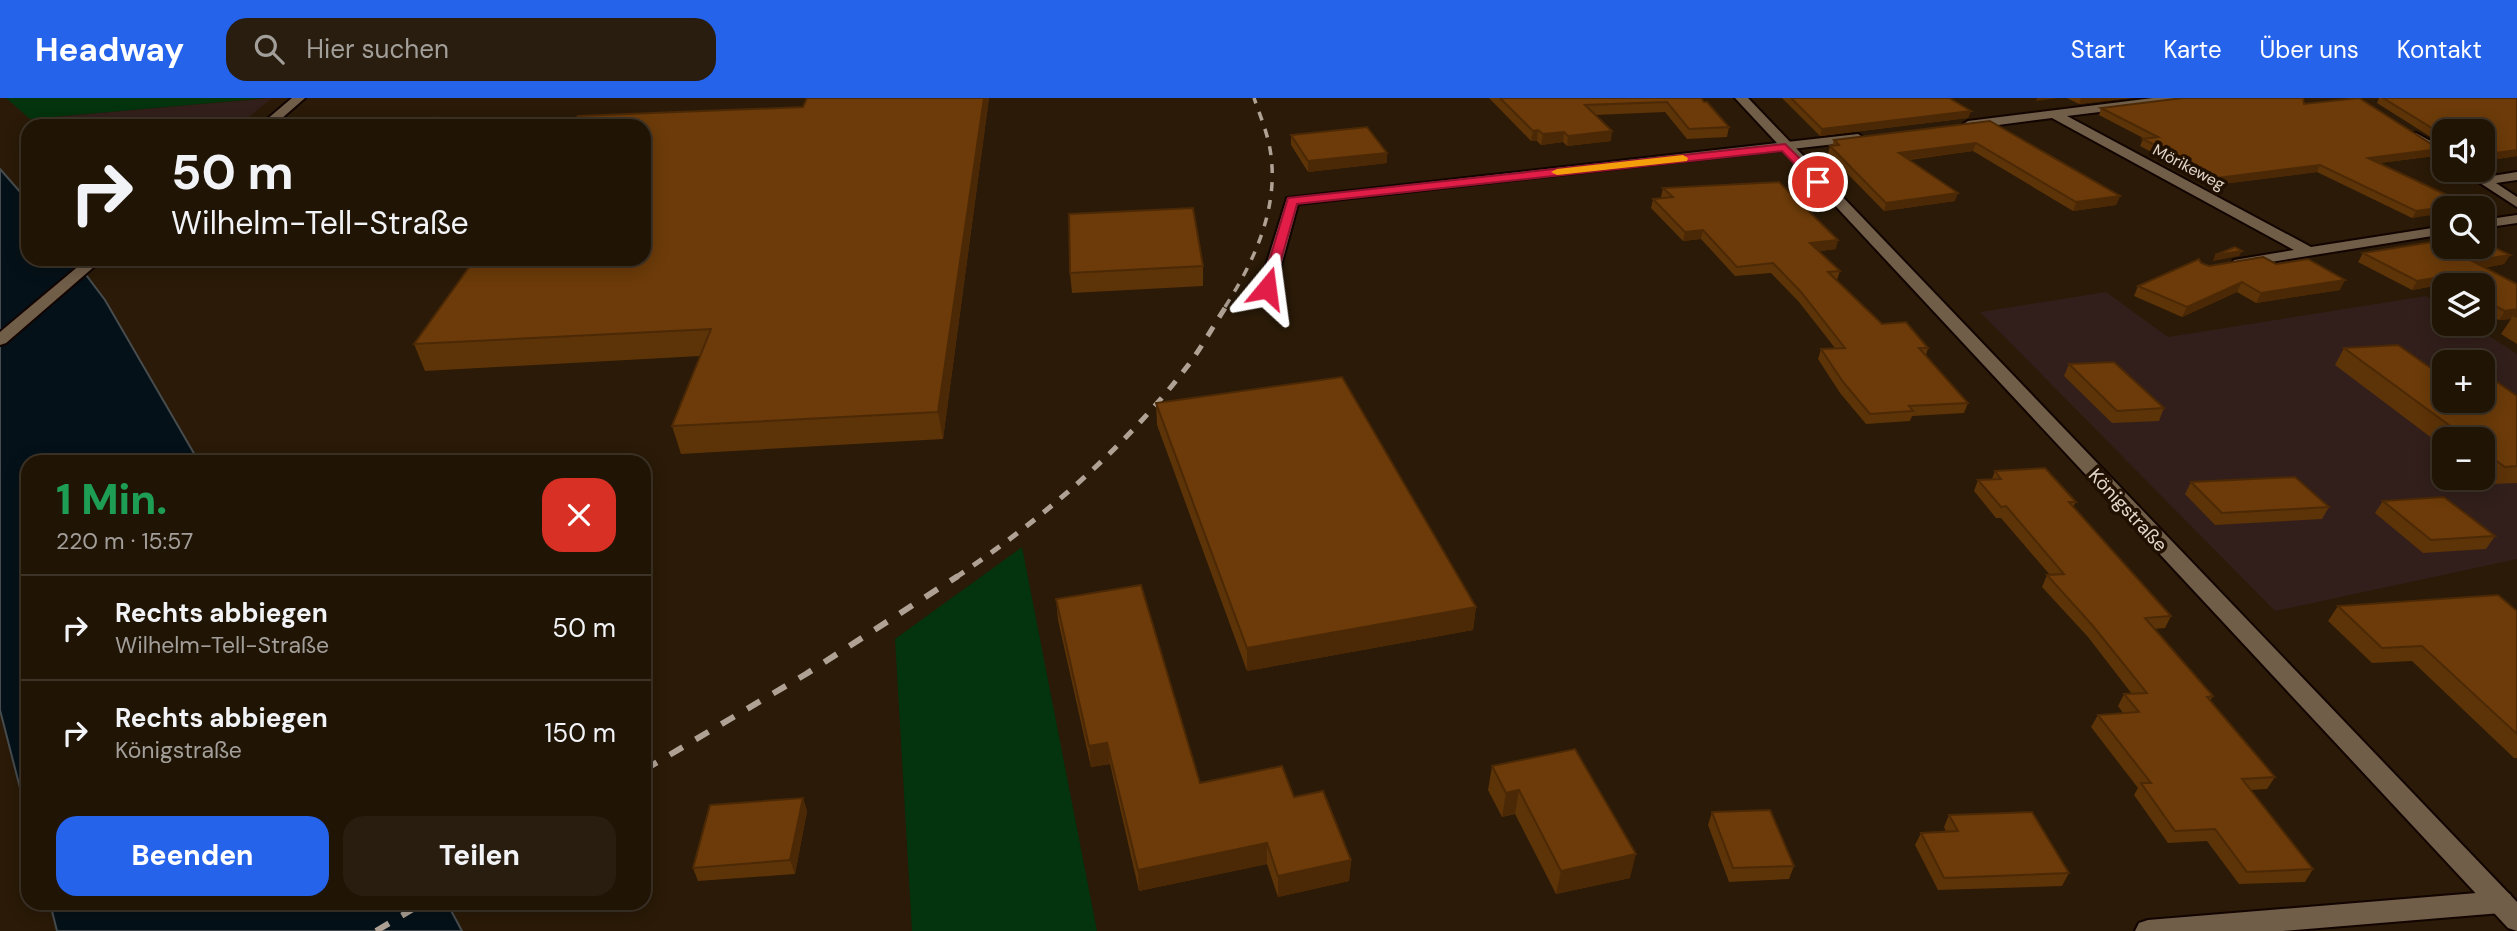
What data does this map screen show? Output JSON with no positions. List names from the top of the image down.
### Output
{
  "streets": {
    "street": ["Mörikeweg", "Königstraße"]
  },
  "page": {
    "header": "Headway",
    "search": "Hier suchen",
    "nav": [
      "Start",
      "Karte",
      "Über uns",
      "Kontakt"
    ],
    "map_buttons": ["+", "−"],
    "turn": ["50 m", "Wilhelm-Tell-Straße"],
    "heading": ["1 Min.", "220 m · 15:57"],
    "list": [
      {
        "name": "Rechts abbiegen",
        "note": "Wilhelm-Tell-Straße",
        "value": "50 m"
      },
      {
        "name": "Rechts abbiegen",
        "note": "Königstraße",
        "value": "150 m"
      }
    ],
    "buttons": ["Beenden", "Teilen"]
  }
}
